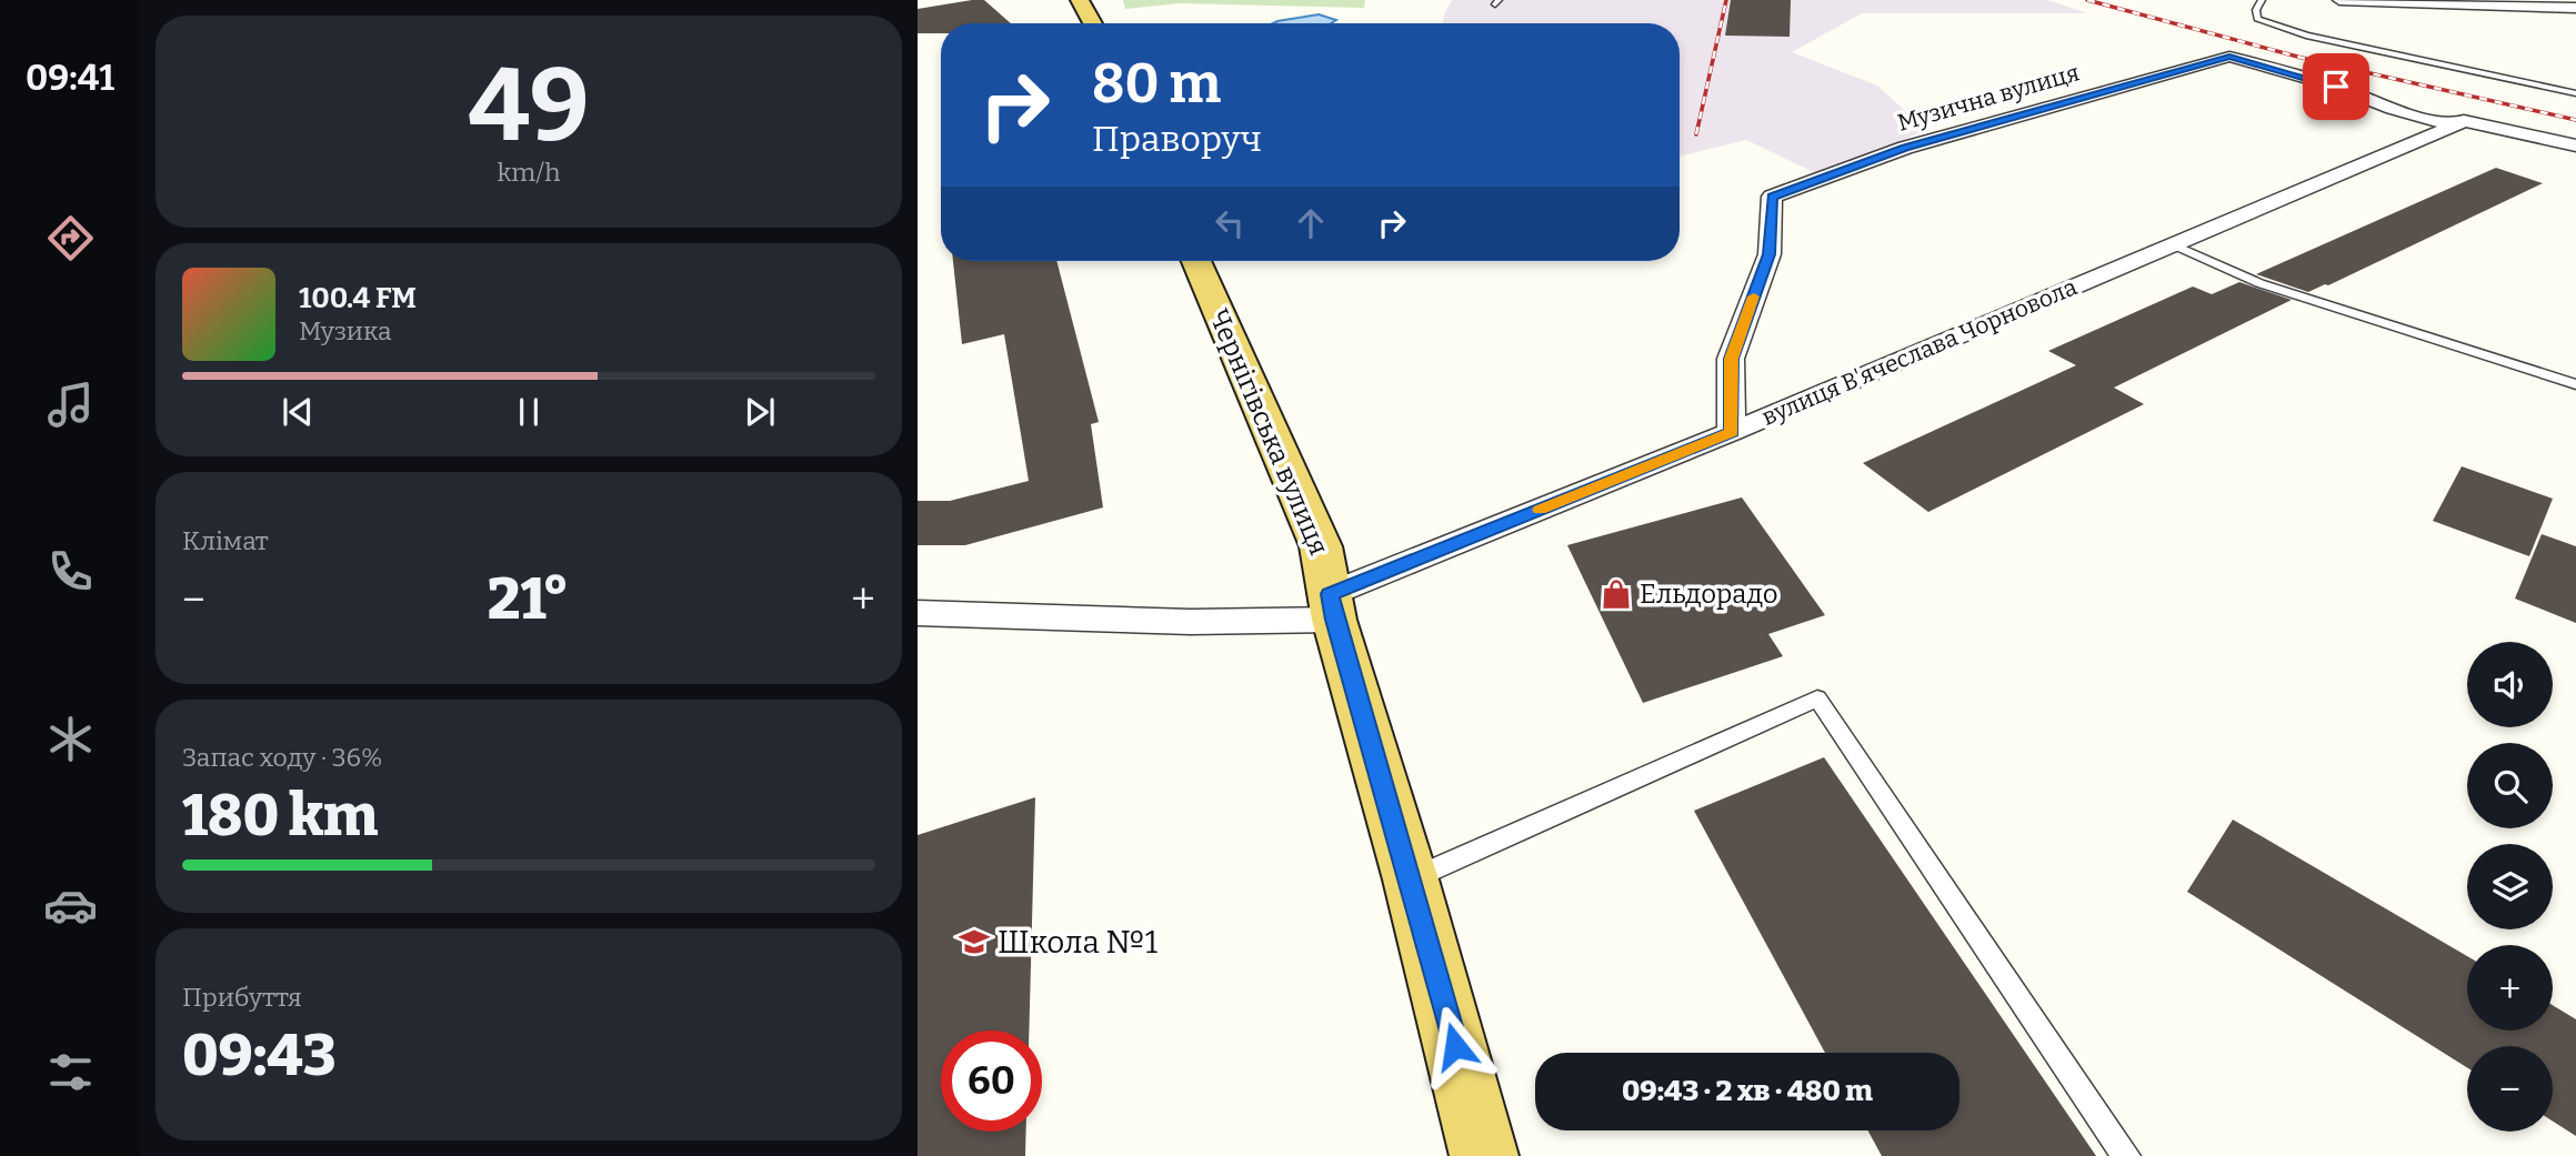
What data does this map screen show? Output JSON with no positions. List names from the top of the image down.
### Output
{
  "streets": {
    "main road": ["Чернігівська вулиця"],
    "street": ["Музична вулиця", "вулиця В'ячеслава Чорновола"]
  },
  "crossings": [
    ["Музична вулиця", "вулиця В'ячеслава Чорновола"],
    ["вулиця В'ячеслава Чорновола", "Чернігівська вулиця"]
  ],
  "places": {
    "shop": ["Ельдорадо"],
    "school or university": ["Школа №1"]
  },
  "page": {
    "tabs": "09:41",
    "tile": [
      ["49", "km/h"],
      "Клімат",
      ["Запас ходу · 36%", "180 km"],
      ["Прибуття", "09:43"]
    ],
    "turn": ["80 m", "Праворуч"],
    "song": ["100.4 FM", "Музика"],
    "heat": ["−", "21°", "+"],
    "map_buttons": ["+", "−"],
    "limit": "60",
    "trip": "09:43 · 2 хв · 480 m"
  }
}
